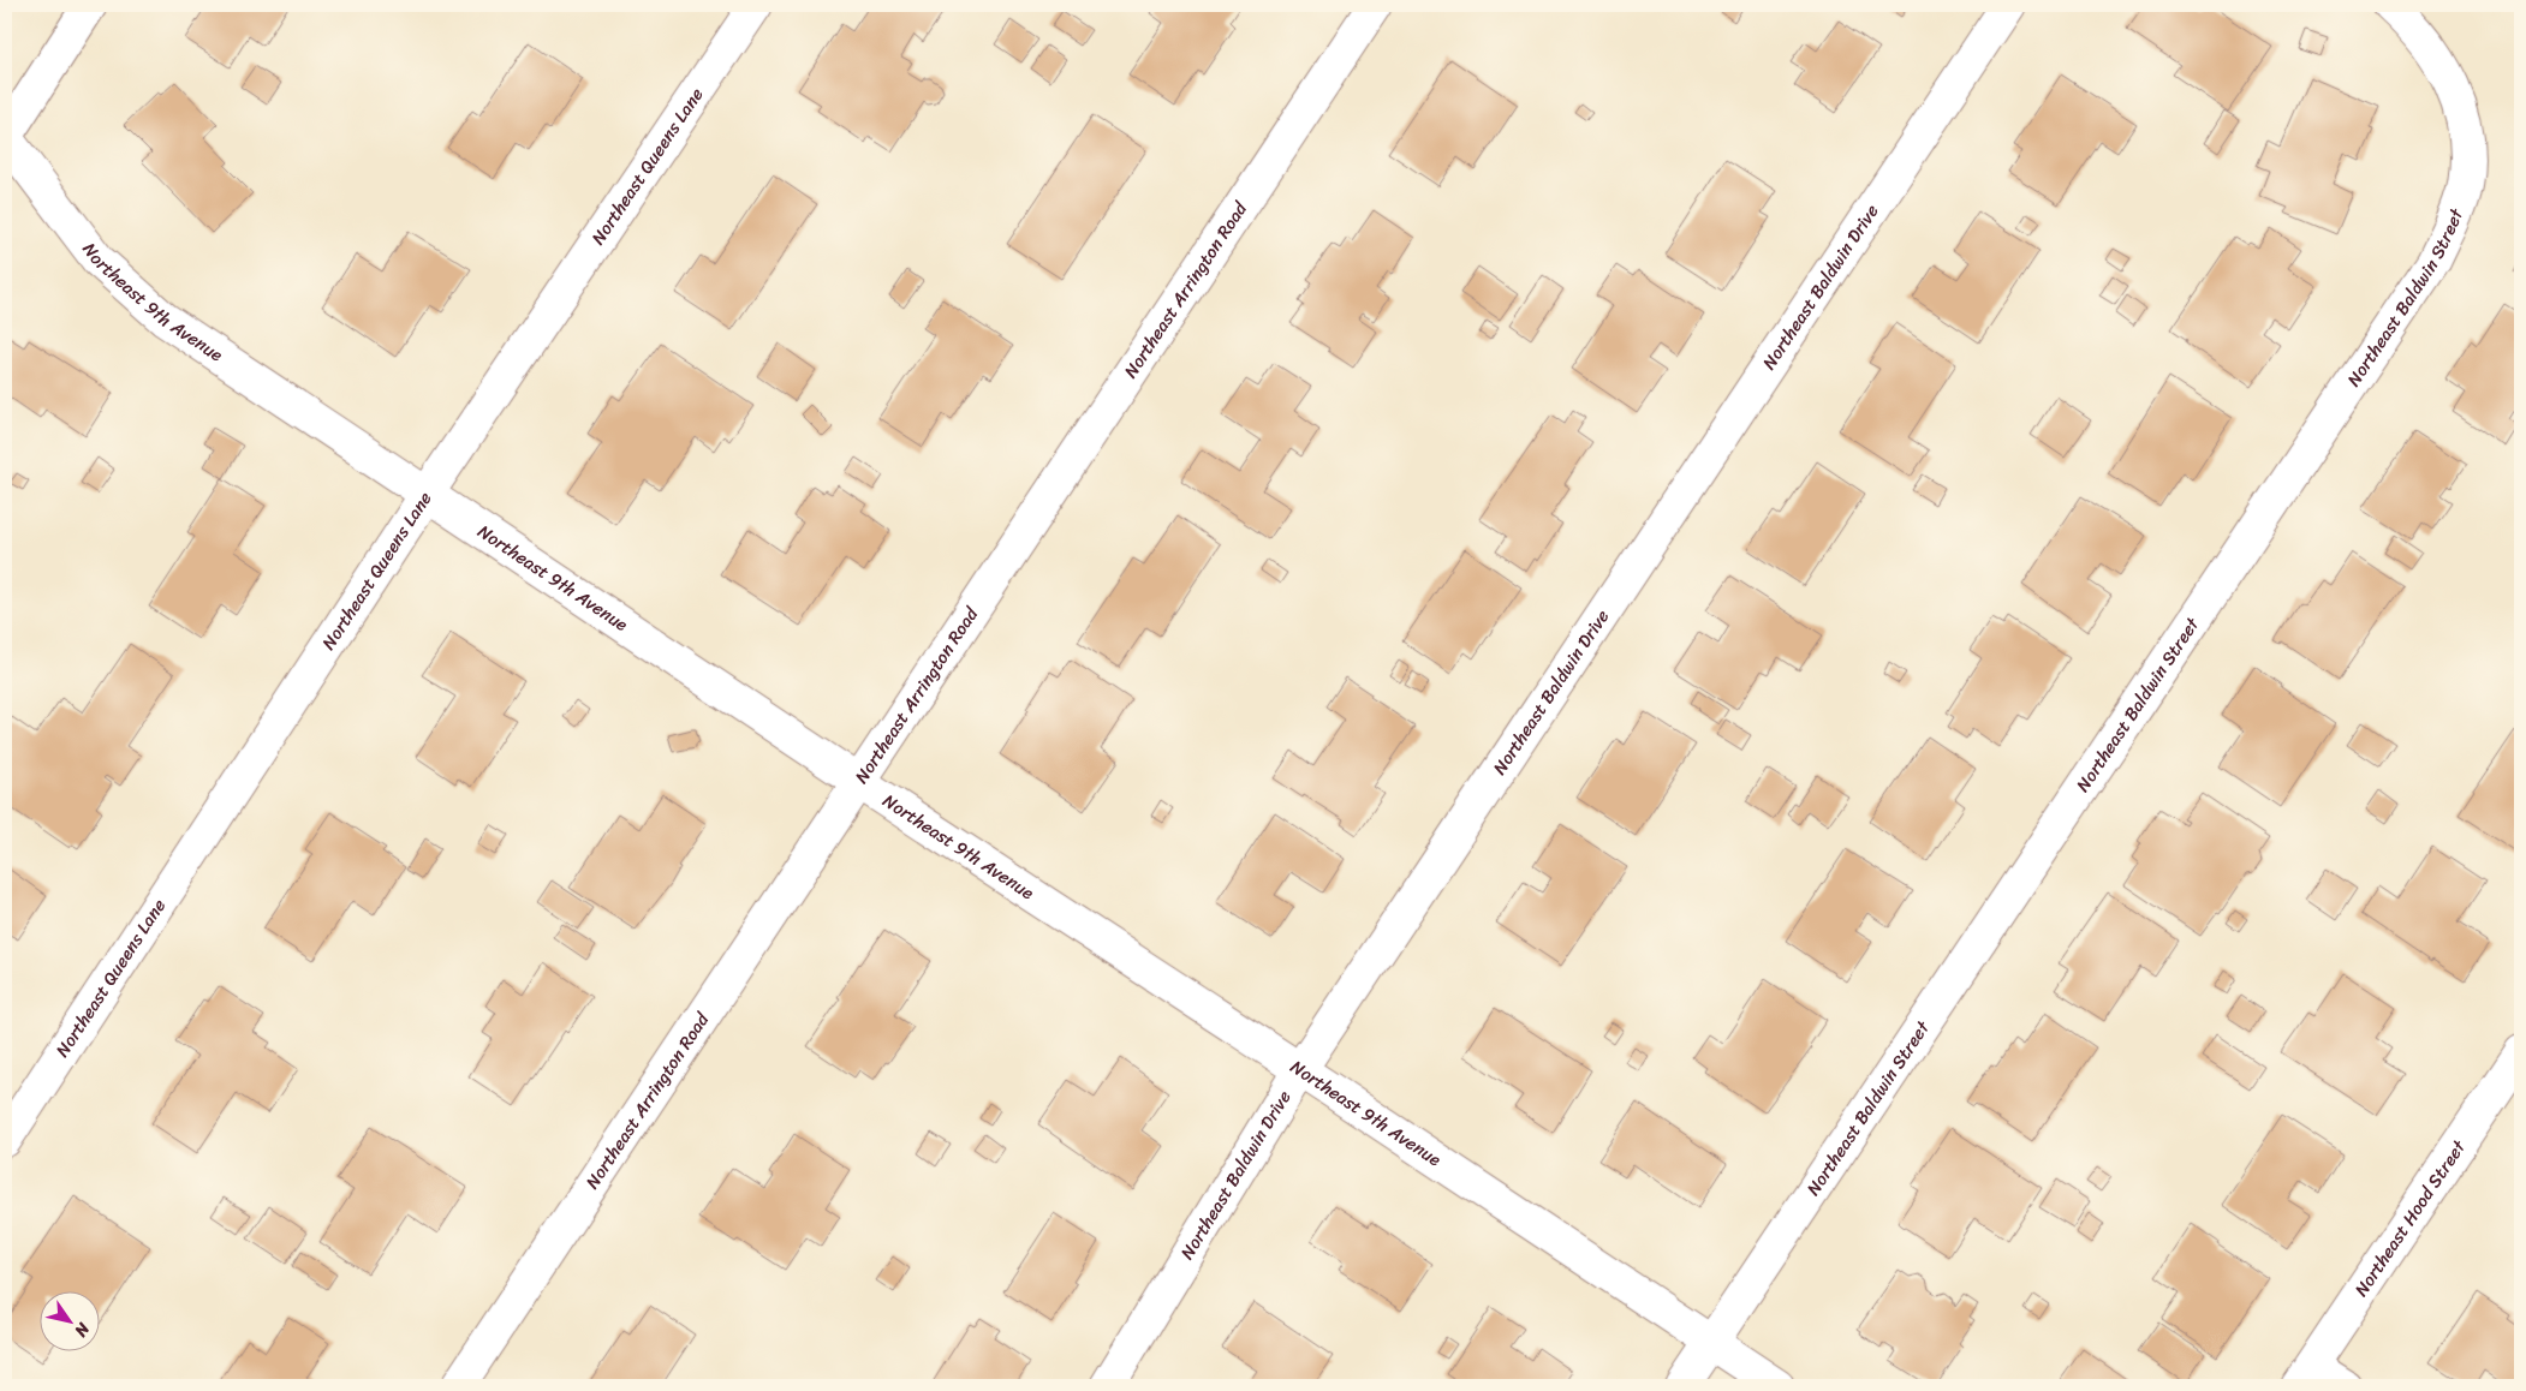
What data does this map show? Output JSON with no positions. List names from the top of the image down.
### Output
{
  "streets": {
    "street": [
      "Northeast Queens Lane",
      "Northeast Baldwin Drive",
      "Northeast Arrington Road",
      "Northeast Baldwin Street",
      "Northeast 9th Avenue",
      "Northeast Hood Street"
    ]
  },
  "crossings": [
    ["Northeast Queens Lane", "Northeast 9th Avenue"],
    ["Northeast Baldwin Drive", "Northeast 9th Avenue"],
    ["Northeast Arrington Road", "Northeast 9th Avenue"],
    ["Northeast Baldwin Street", "Northeast 9th Avenue"]
  ],
  "north": "bottom right"
}
